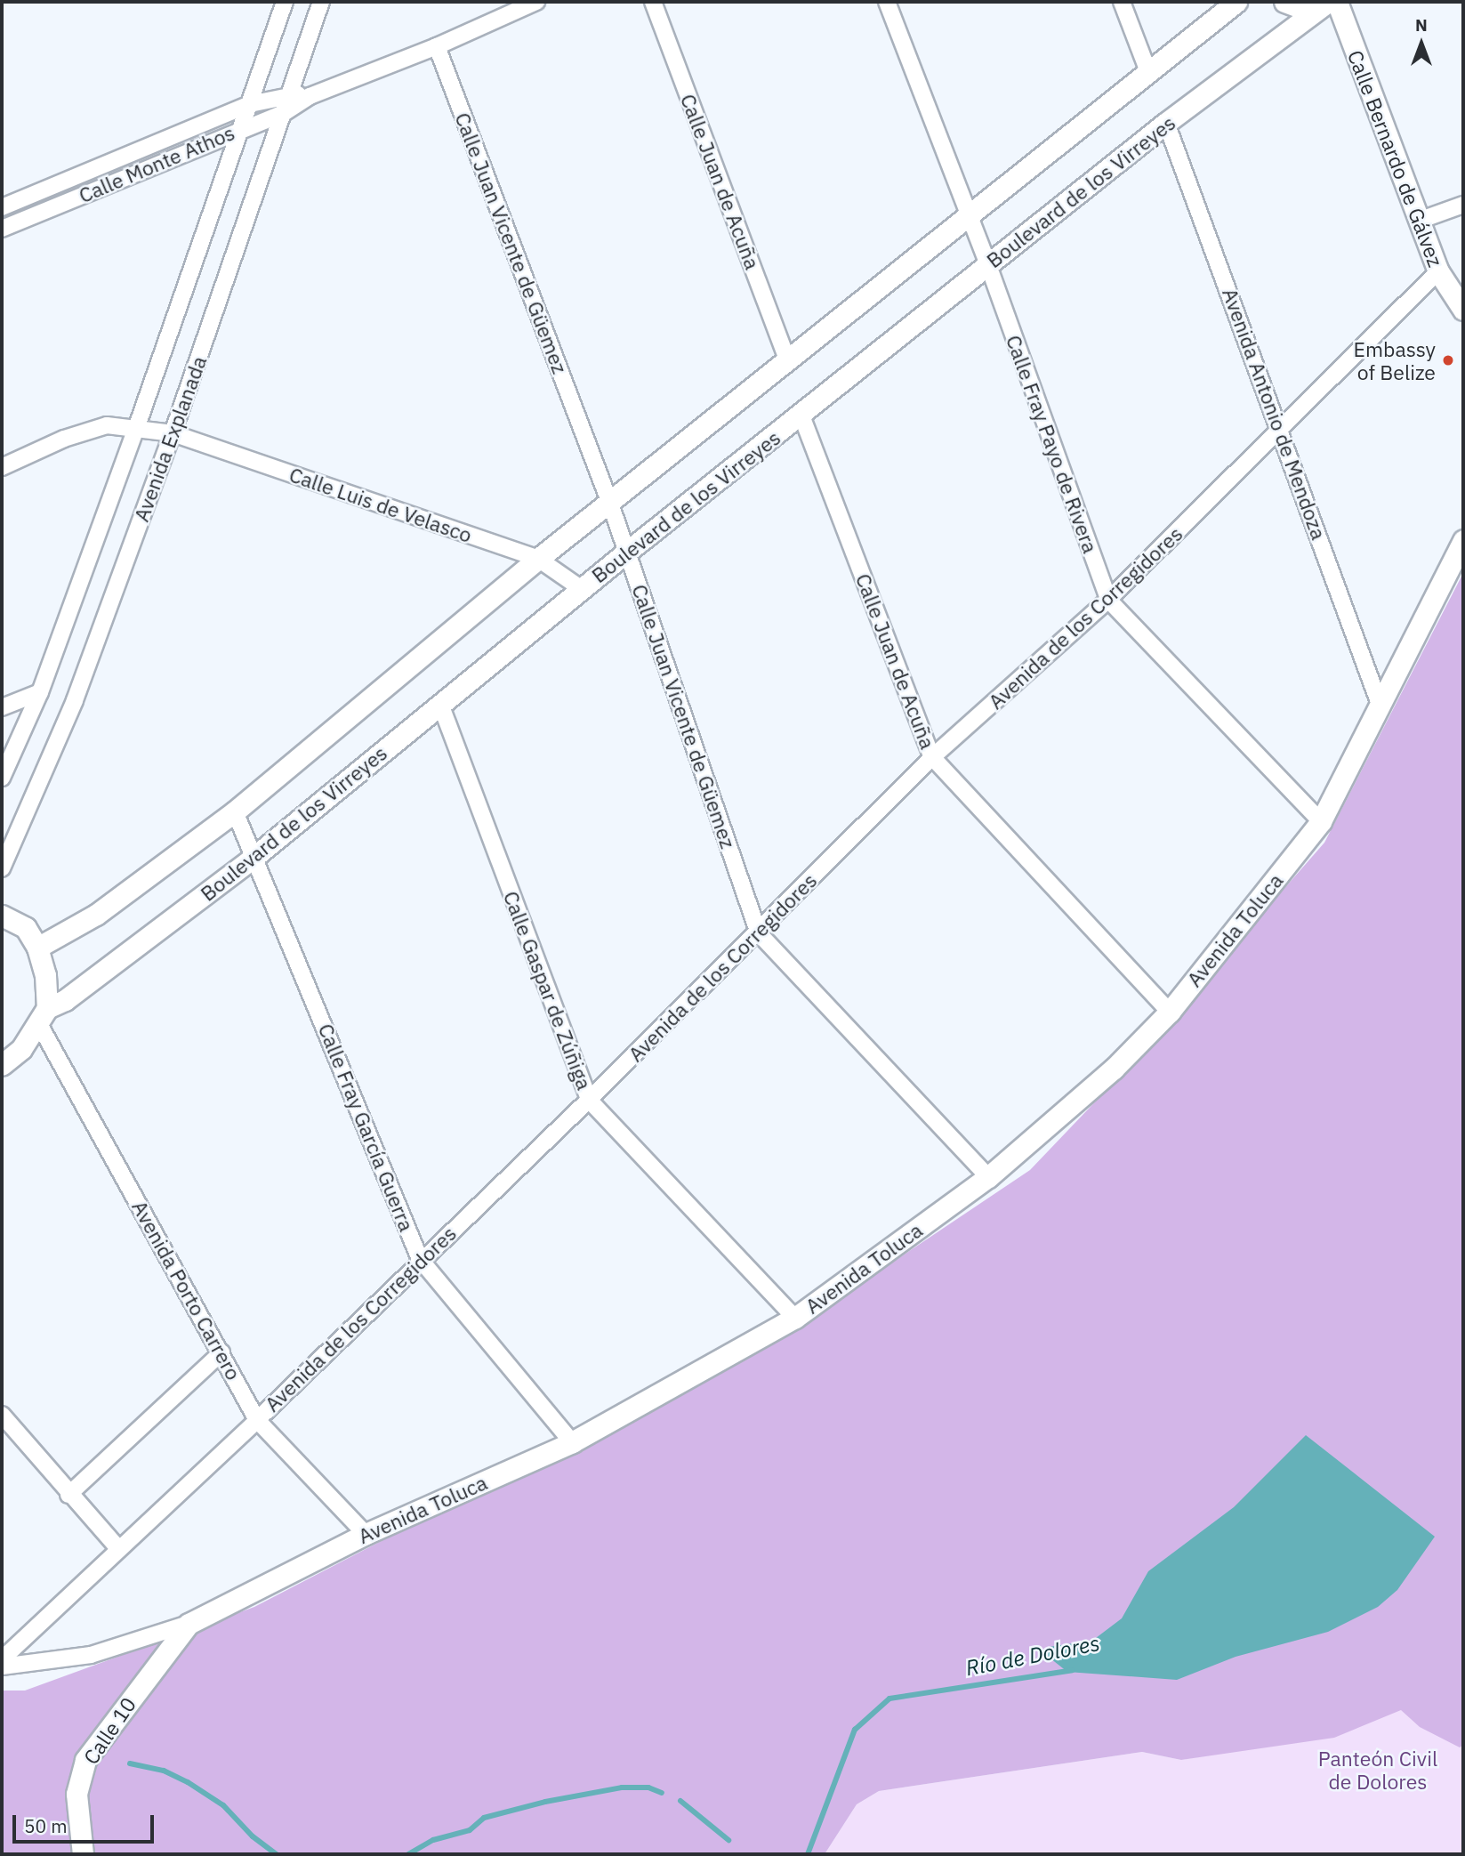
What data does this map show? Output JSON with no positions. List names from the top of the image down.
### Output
{
  "streets": {
    "street": [
      "Calle Bernardo de Gálvez",
      "Calle Monte Athos",
      "Calle Juan de Acuña",
      "Boulevard de los Virreyes",
      "Calle Juan Vicente de Güemez",
      "Avenida Antonio de Mendoza",
      "Avenida Explanada",
      "Calle Fray Payo de Rivera",
      "Calle Luis de Velasco",
      "Avenida de los Corregidores",
      "Avenida Toluca",
      "Calle Gaspar de Zúñiga",
      "Calle Fray García Guerra",
      "Avenida Porto Carrero",
      "Calle 10"
    ]
  },
  "crossings": [
    ["Calle Bernardo de Gálvez", "Boulevard de los Virreyes"],
    ["Calle Bernardo de Gálvez", "Avenida de los Corregidores"],
    ["Calle Monte Athos", "Calle Juan Vicente de Güemez"],
    ["Calle Monte Athos", "Avenida Explanada"],
    ["Calle Juan de Acuña", "Boulevard de los Virreyes"],
    ["Calle Juan de Acuña", "Avenida de los Corregidores"],
    ["Calle Juan de Acuña", "Avenida Toluca"],
    ["Boulevard de los Virreyes", "Calle Juan Vicente de Güemez"],
    ["Boulevard de los Virreyes", "Avenida Antonio de Mendoza"],
    ["Boulevard de los Virreyes", "Calle Fray Payo de Rivera"],
    ["Boulevard de los Virreyes", "Calle Luis de Velasco"],
    ["Boulevard de los Virreyes", "Calle Gaspar de Zúñiga"],
    ["Boulevard de los Virreyes", "Calle Fray García Guerra"],
    ["Boulevard de los Virreyes", "Avenida Porto Carrero"],
    ["Calle Juan Vicente de Güemez", "Avenida de los Corregidores"],
    ["Calle Juan Vicente de Güemez", "Avenida Toluca"],
    ["Avenida Antonio de Mendoza", "Avenida de los Corregidores"],
    ["Avenida Antonio de Mendoza", "Avenida Toluca"],
    ["Avenida Explanada", "Calle Luis de Velasco"],
    ["Calle Fray Payo de Rivera", "Avenida de los Corregidores"],
    ["Calle Fray Payo de Rivera", "Avenida Toluca"],
    ["Avenida de los Corregidores", "Calle Gaspar de Zúñiga"],
    ["Avenida de los Corregidores", "Calle Fray García Guerra"],
    ["Avenida de los Corregidores", "Avenida Porto Carrero"],
    ["Avenida Toluca", "Calle Gaspar de Zúñiga"],
    ["Avenida Toluca", "Calle Fray García Guerra"],
    ["Avenida Toluca", "Avenida Porto Carrero"],
    ["Avenida Toluca", "Calle 10"]
  ],
  "water": ["Río de Dolores"],
  "parks": ["Panteón Civil de Dolores"],
  "places": ["Embassy of Belize"],
  "scale_bar": "50 m",
  "north": "top"
}
